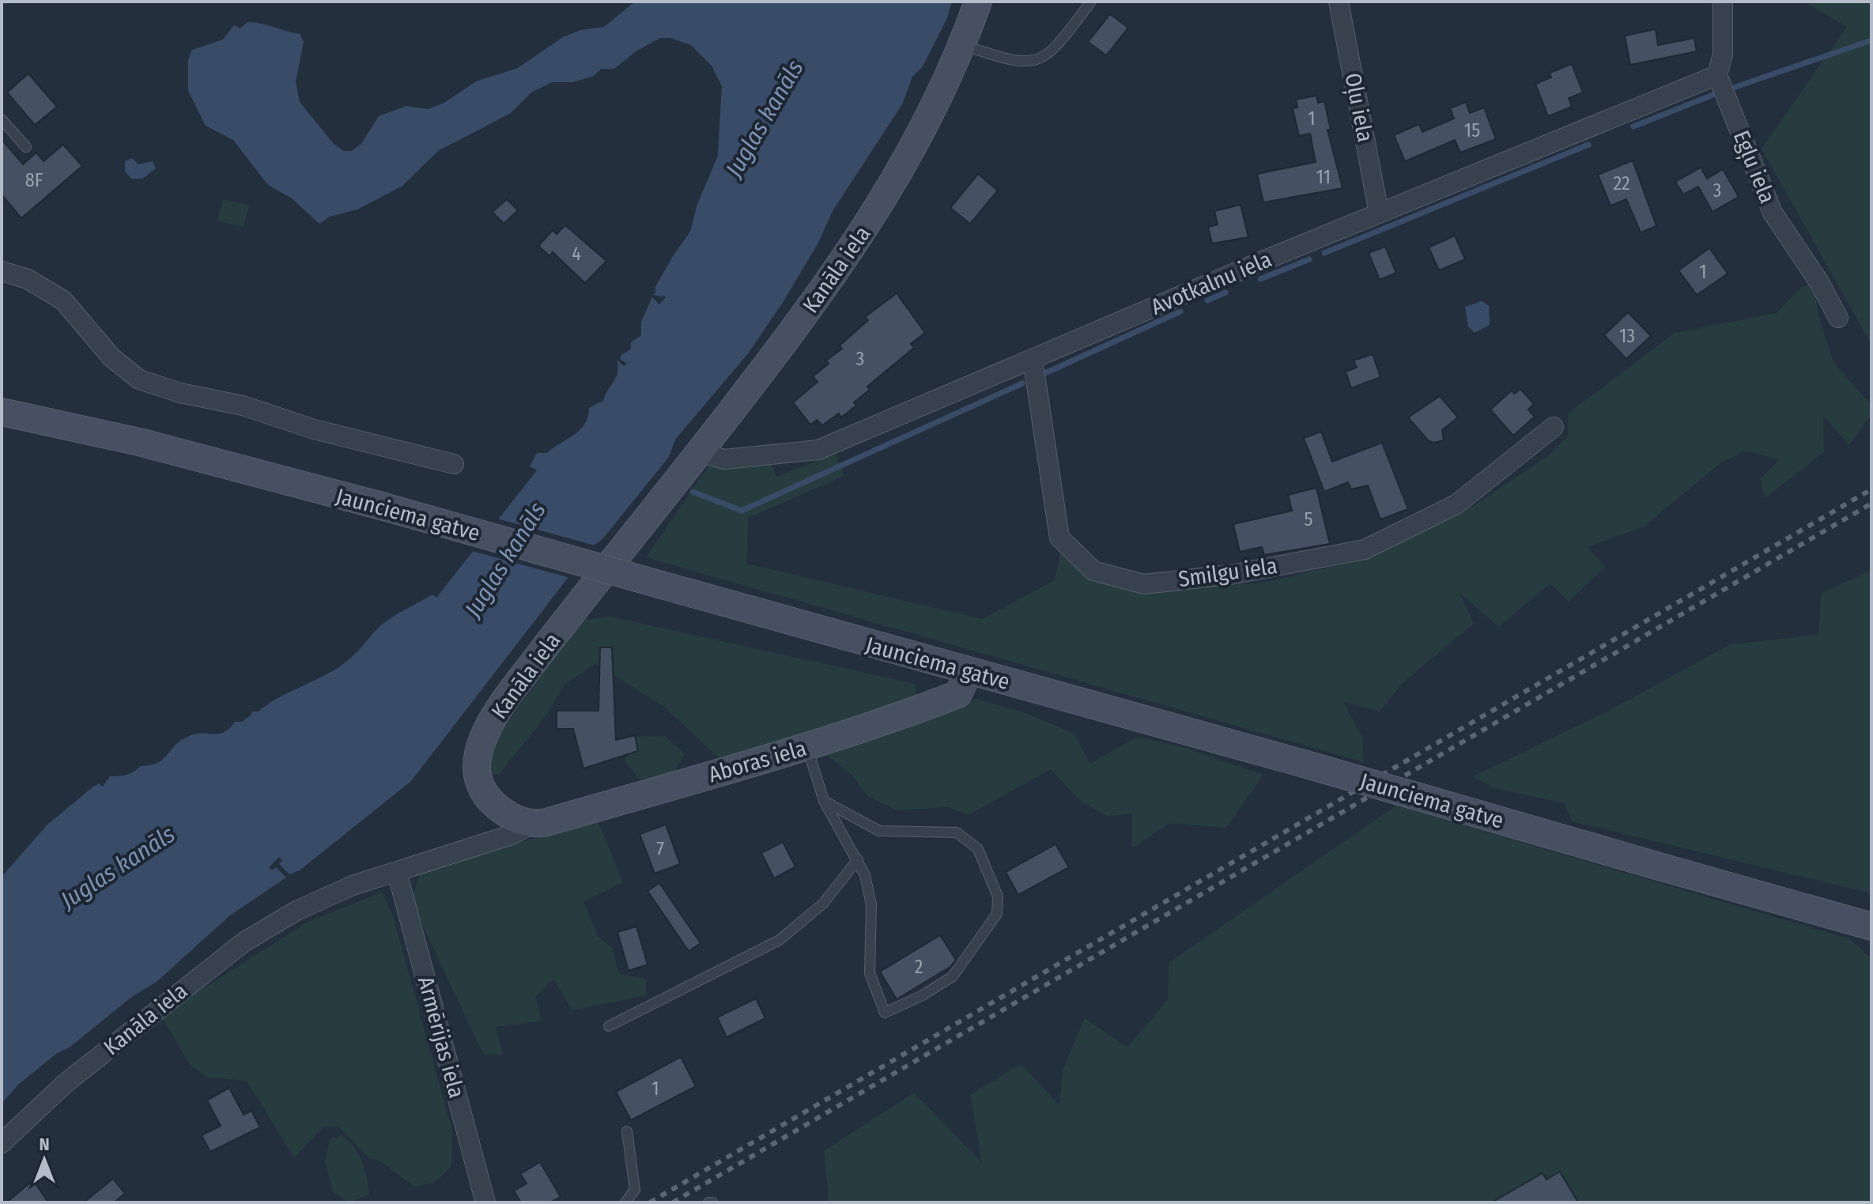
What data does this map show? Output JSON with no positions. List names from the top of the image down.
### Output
{
  "streets": {
    "main road": ["Kanāla iela", "Jaunciema gatve", "Aboras iela"],
    "street": [
      "Oļu iela",
      "Egļu iela",
      "Avotkalnu iela",
      "Smilgu iela",
      "Armērijas iela"
    ]
  },
  "crossings": [
    ["Oļu iela", "Avotkalnu iela"],
    ["Egļu iela", "Avotkalnu iela"],
    ["Kanāla iela", "Avotkalnu iela"],
    ["Kanāla iela", "Aboras iela"],
    ["Kanāla iela", "Armērijas iela"],
    ["Avotkalnu iela", "Smilgu iela"],
    ["Jaunciema gatve", "Aboras iela"]
  ],
  "water": ["Juglas kanāls"],
  "house_numbers": [
    "1",
    "15",
    "11",
    "8F",
    "22",
    "3",
    "4",
    "1",
    "13",
    "3",
    "5",
    "7",
    "2",
    "1"
  ],
  "north": "top"
}
